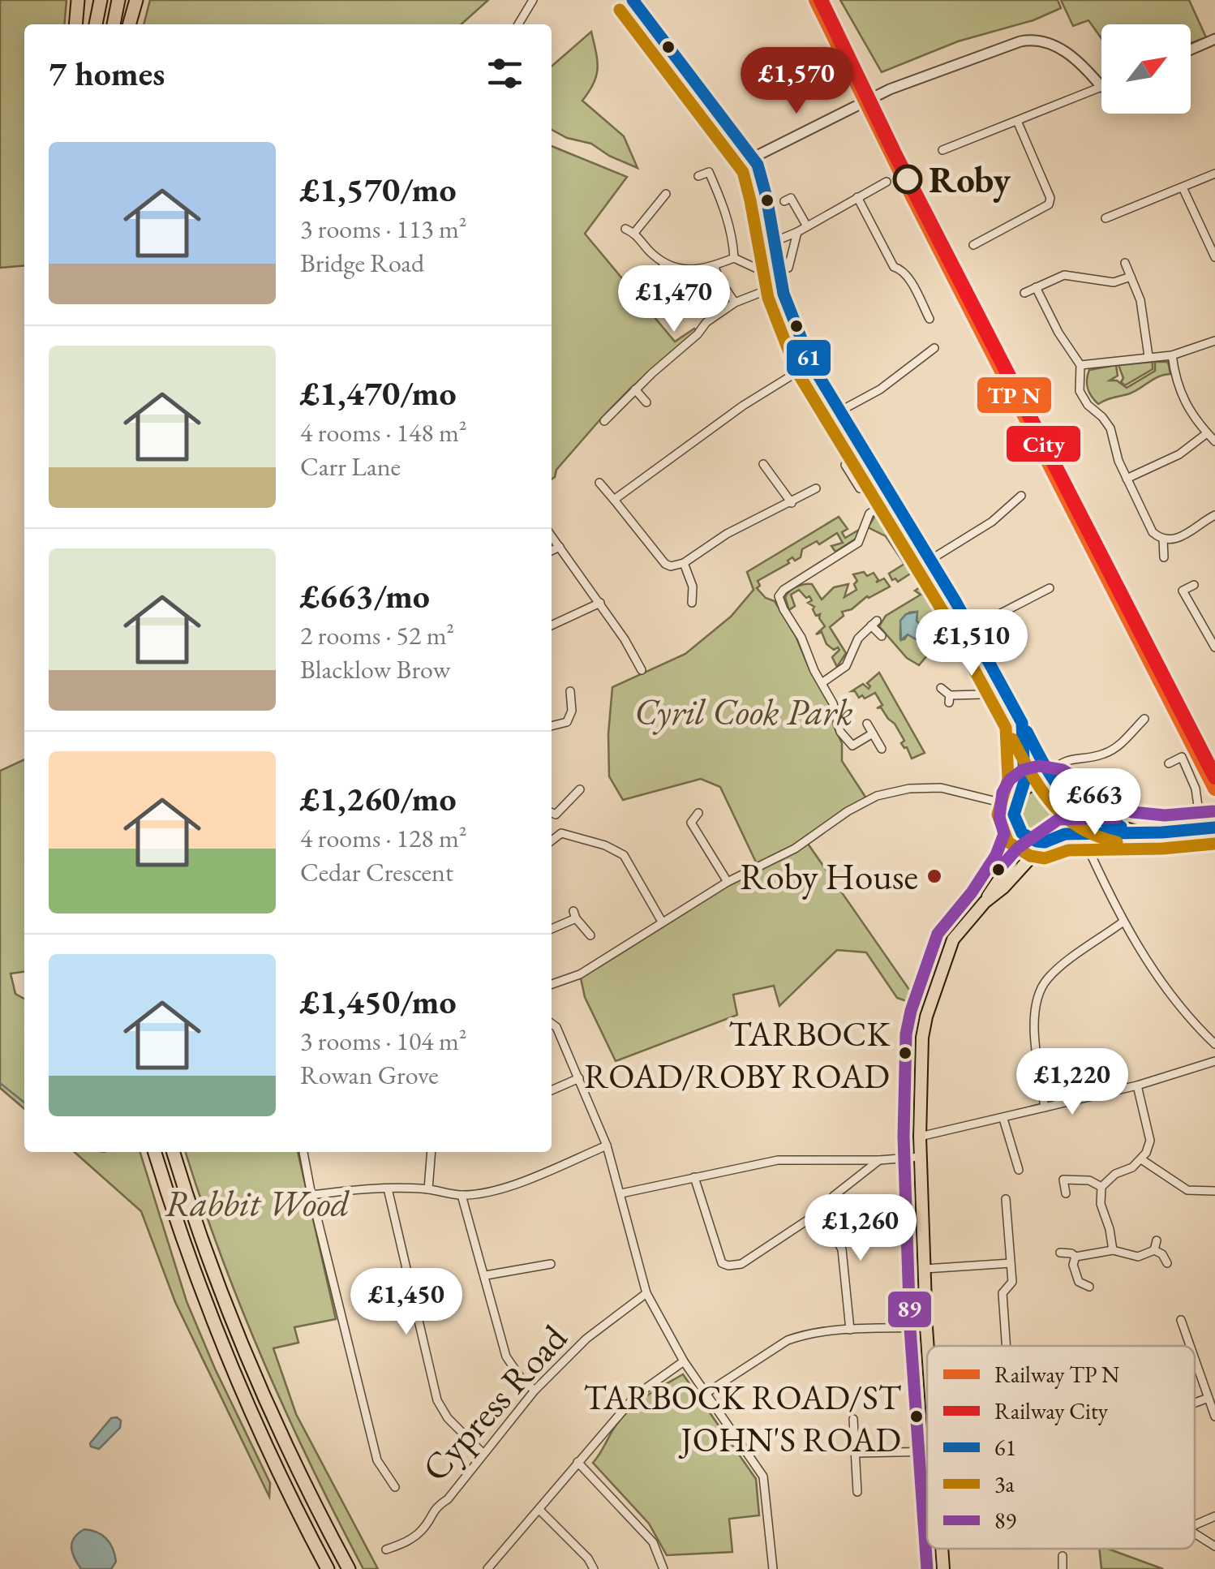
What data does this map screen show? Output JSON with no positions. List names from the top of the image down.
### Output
{
  "streets": {
    "street": ["Cypress Road"]
  },
  "parks": ["Cyril Cook Park", "Rabbit Wood"],
  "places": [
    "Roby",
    "Roby House",
    "TARBOCK ROAD/ROBY ROAD",
    "TARBOCK ROAD/ST JOHN'S ROAD"
  ],
  "lines": [
    "rail line City",
    "transit line 61",
    "transit line 3a",
    "transit line 89"
  ],
  "legend": [
    "Railway TP N",
    "Railway City",
    "61",
    "3a",
    "89"
  ],
  "north": "top right",
  "page": {
    "heading": "7 homes",
    "price": [
      "£1,570",
      "£1,470",
      "£1,510",
      "£663",
      "£1,220",
      "£1,260",
      "£1,450"
    ],
    "list": [
      {
        "name": "£1,570/mo",
        "note": "3 rooms · 113 m² · Bridge Road"
      },
      {
        "name": "£1,470/mo",
        "note": "4 rooms · 148 m² · Carr Lane"
      },
      {
        "name": "£663/mo",
        "note": "2 rooms · 52 m² · Blacklow Brow"
      },
      {
        "name": "£1,260/mo",
        "note": "4 rooms · 128 m² · Cedar Crescent"
      },
      {
        "name": "£1,450/mo",
        "note": "3 rooms · 104 m² · Rowan Grove"
      }
    ]
  }
}
